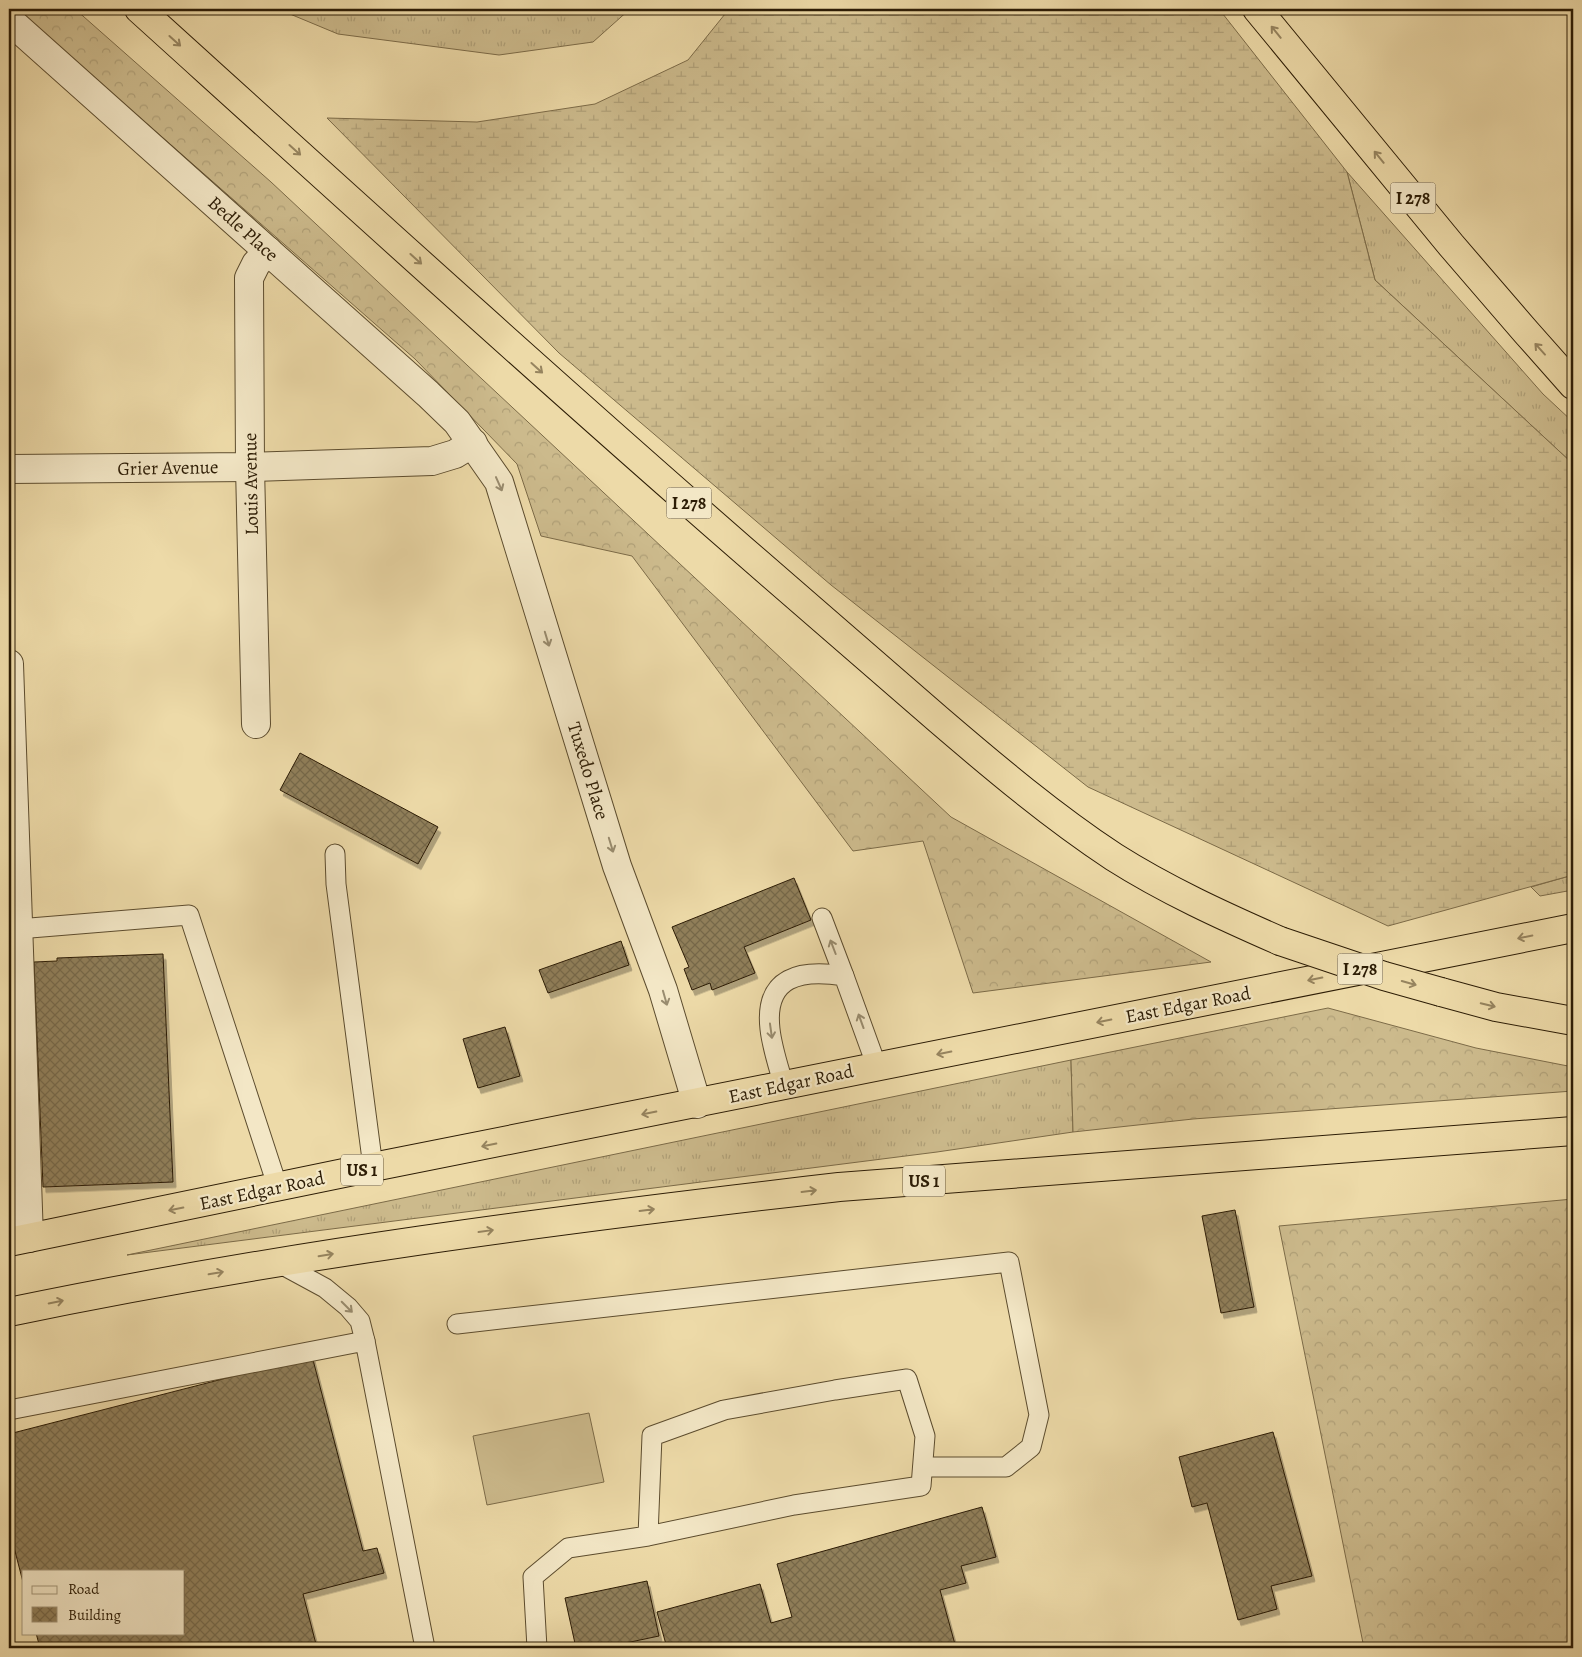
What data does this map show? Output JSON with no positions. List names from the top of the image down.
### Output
{
  "streets": {
    "highway": ["I 278", "East Edgar Road", "US 1"],
    "street": [
      "Bedle Place",
      "Grier Avenue",
      "Louis Avenue",
      "Tuxedo Place"
    ]
  },
  "crossings": [
    ["Bedle Place", "Grier Avenue"],
    ["Bedle Place", "Louis Avenue"],
    ["Bedle Place", "Tuxedo Place"],
    ["Grier Avenue", "Louis Avenue"],
    ["Grier Avenue", "Tuxedo Place"],
    ["Tuxedo Place", "East Edgar Road"]
  ],
  "one_way": ["Tuxedo Place"],
  "legend": ["Road", "Building"]
}
